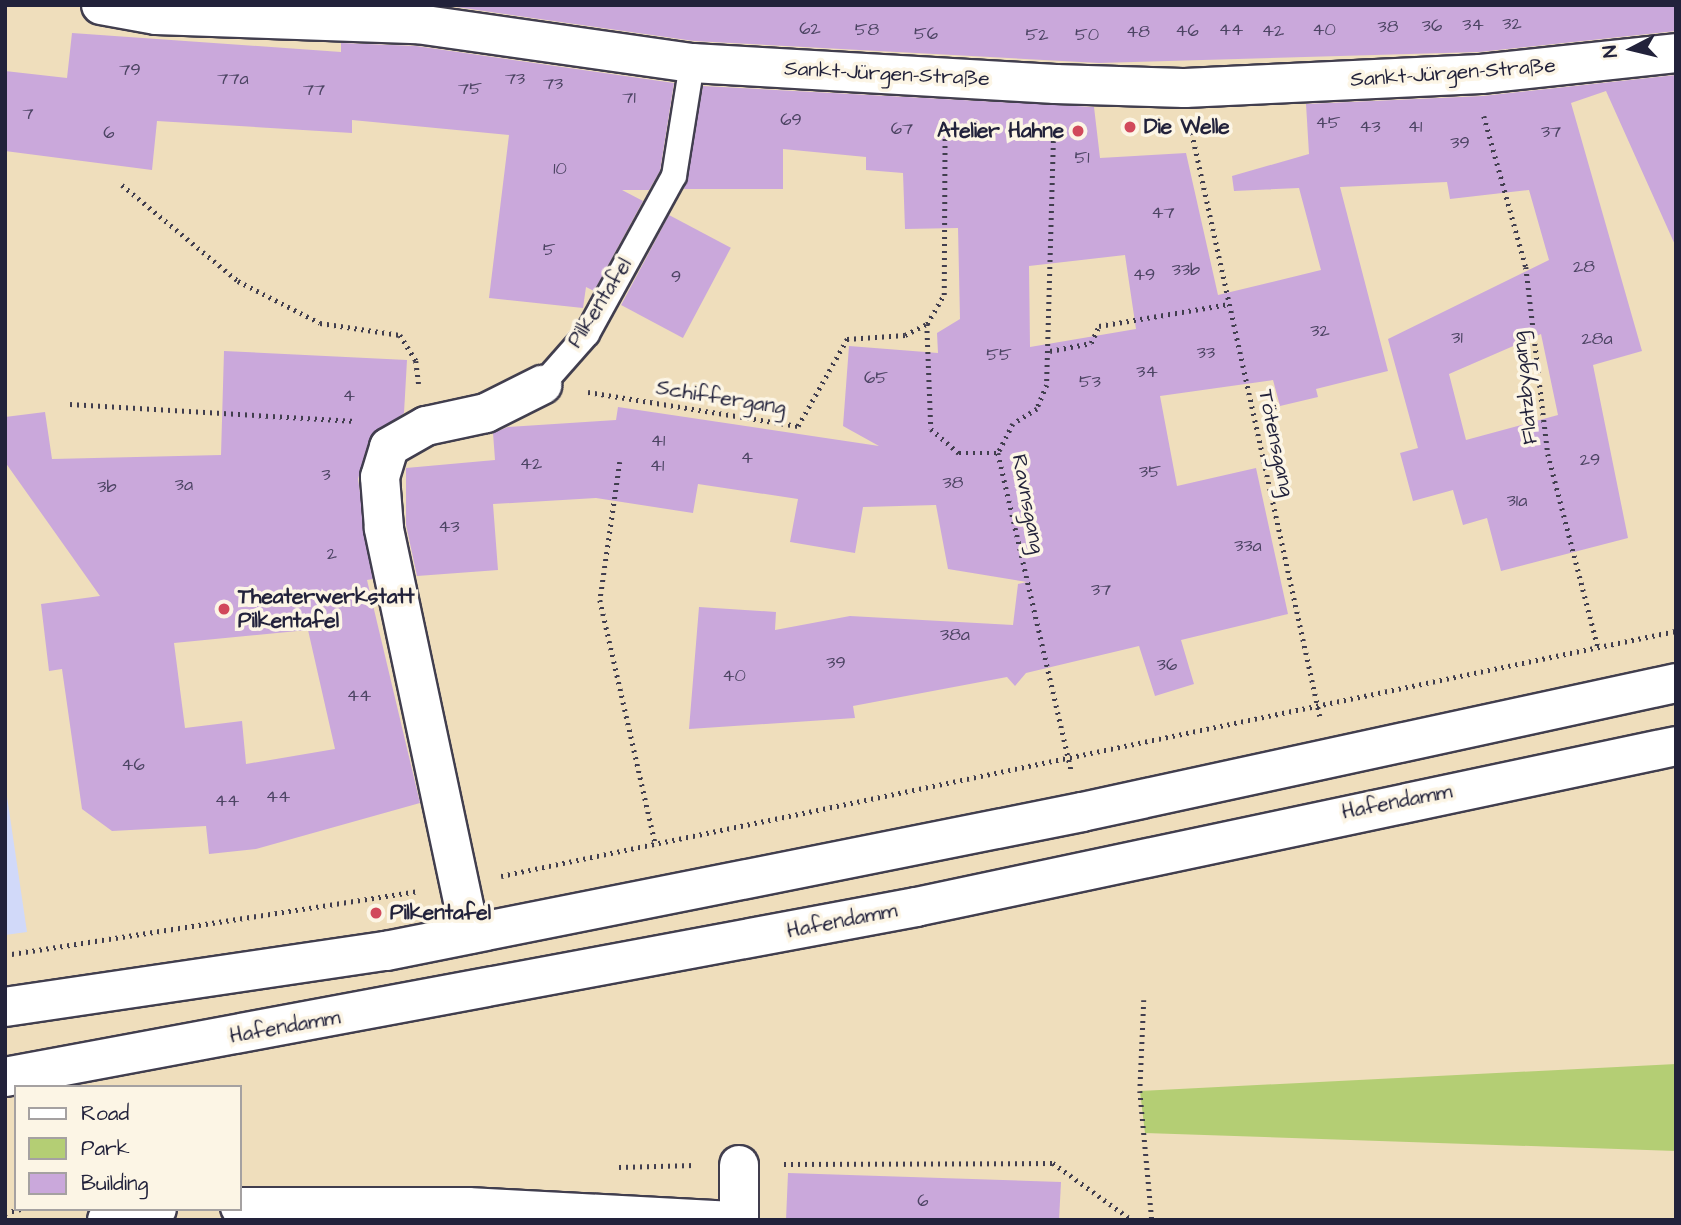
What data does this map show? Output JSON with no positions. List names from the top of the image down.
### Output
{
  "streets": {
    "main road": ["Sankt-Jürgen-Straße", "Pilkentafel", "Hafendamm"],
    "path": [
      "Flatzbygang",
      "Schiffergang",
      "Tötensgang",
      "Ravnsgang"
    ]
  },
  "crossings": [
    ["Sankt-Jürgen-Straße", "Pilkentafel"],
    ["Sankt-Jürgen-Straße", "Flatzbygang"],
    ["Pilkentafel", "Schiffergang"]
  ],
  "places": [
    "Die Welle",
    "Atelier Hahne",
    "Theaterwerkstatt Pilkentafel",
    "Pilkentafel"
  ],
  "house_numbers": [
    "32",
    "34",
    "36",
    "38",
    "62",
    "58",
    "44",
    "40",
    "46",
    "42",
    "48",
    "56",
    "52",
    "50",
    "79",
    "77a",
    "73",
    "73",
    "75",
    "77",
    "71",
    "7",
    "69",
    "45",
    "43",
    "41",
    "67",
    "37",
    "6",
    "39",
    "51",
    "10",
    "47",
    "5",
    "28",
    "33b",
    "49",
    "9",
    "32",
    "31",
    "28a",
    "33",
    "55",
    "34",
    "65",
    "53",
    "4",
    "41",
    "4",
    "29",
    "42",
    "41",
    "35",
    "3",
    "38",
    "3a",
    "3b",
    "31a",
    "43",
    "33a",
    "2",
    "37",
    "38a",
    "39",
    "36",
    "40",
    "44",
    "46",
    "44",
    "44",
    "6"
  ],
  "legend": ["Road", "Park", "Building"],
  "north": "left"
}
